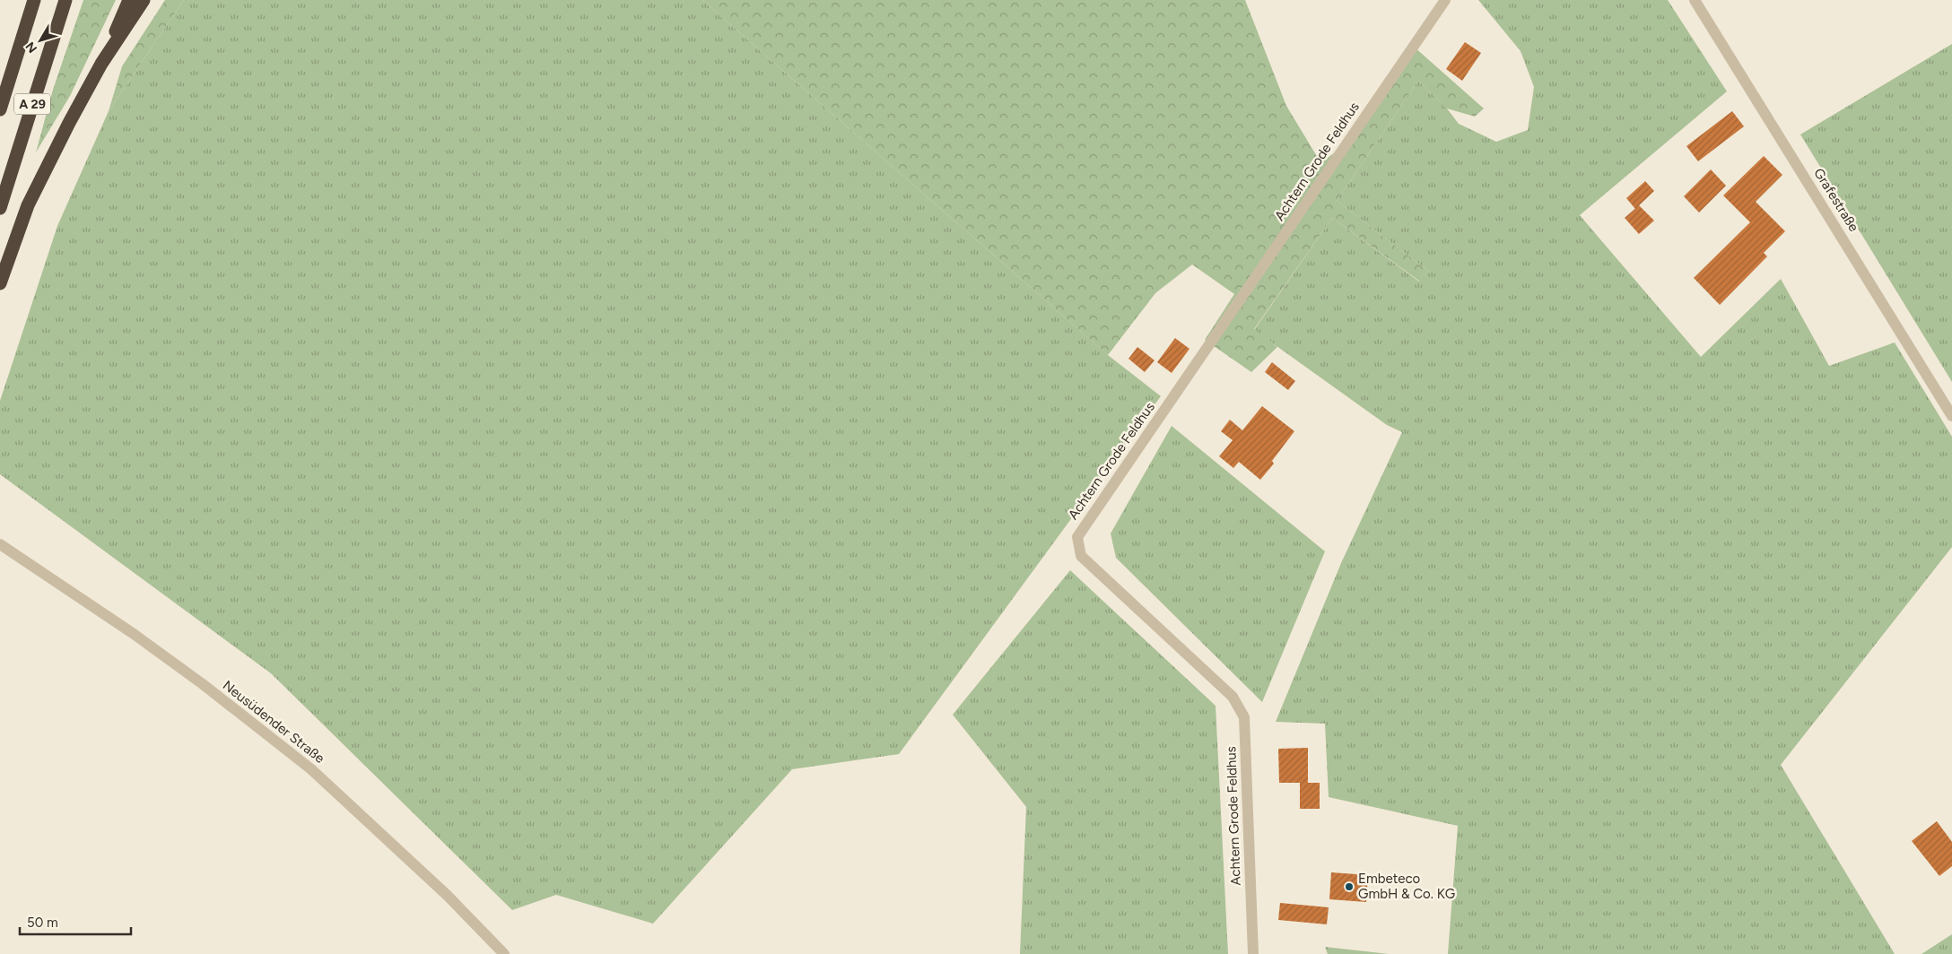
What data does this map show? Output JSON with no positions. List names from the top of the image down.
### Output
{
  "streets": {
    "highway": ["A 29"],
    "street": ["Achtern Grode Feldhus", "Grafestraße", "Neusüdender Straße"]
  },
  "places": ["Embeteco GmbH & Co. KG"],
  "scale_bar": "50 m",
  "north": "bottom left"
}
